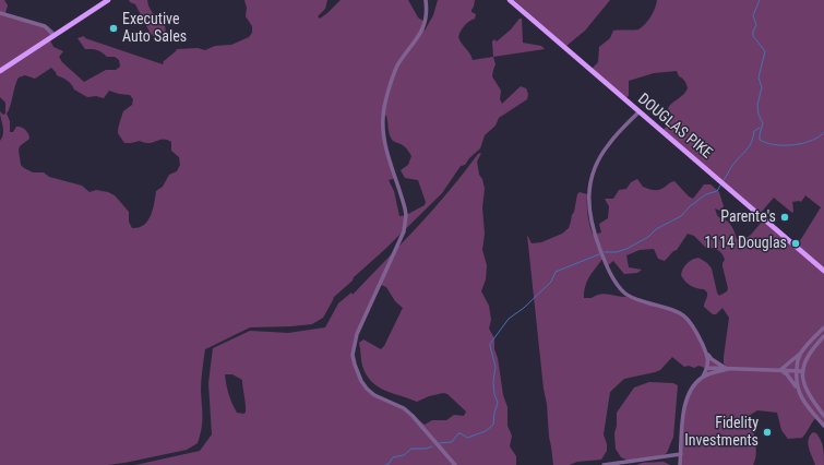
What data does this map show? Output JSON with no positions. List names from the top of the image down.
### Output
{
  "streets": {
    "main road": ["DOUGLAS PIKE"]
  },
  "places": [
    "Executive Auto Sales",
    "Parente's",
    "1114 Douglas",
    "Fidelity Investments"
  ]
}
